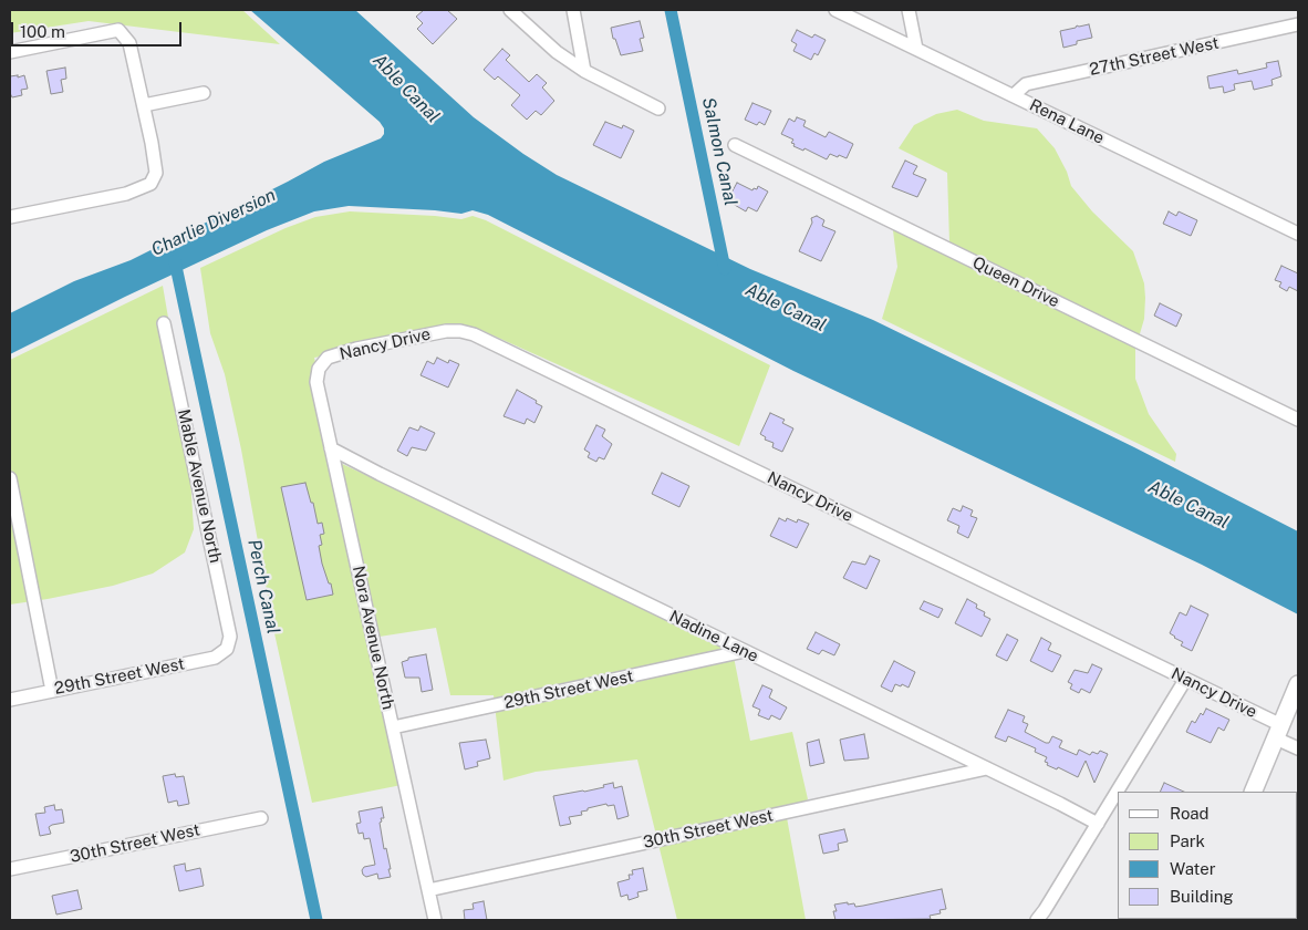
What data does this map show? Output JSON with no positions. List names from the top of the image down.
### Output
{
  "streets": {
    "street": [
      "27th Street West",
      "Rena Lane",
      "Queen Drive",
      "Nancy Drive",
      "Mable Avenue North",
      "Nadine Lane",
      "Nora Avenue North",
      "29th Street West",
      "30th Street West"
    ]
  },
  "crossings": [
    ["27th Street West", "Rena Lane"],
    ["Nancy Drive", "Nora Avenue North"],
    ["Mable Avenue North", "29th Street West"],
    ["Nadine Lane", "Nora Avenue North"],
    ["Nadine Lane", "29th Street West"],
    ["Nadine Lane", "30th Street West"],
    ["Nora Avenue North", "29th Street West"],
    ["Nora Avenue North", "30th Street West"]
  ],
  "water": [
    "Able Canal",
    "Salmon Canal",
    "Charlie Diversion",
    "Perch Canal"
  ],
  "legend": [
    "Road",
    "Park",
    "Water",
    "Building"
  ],
  "scale_bar": "100 m"
}
